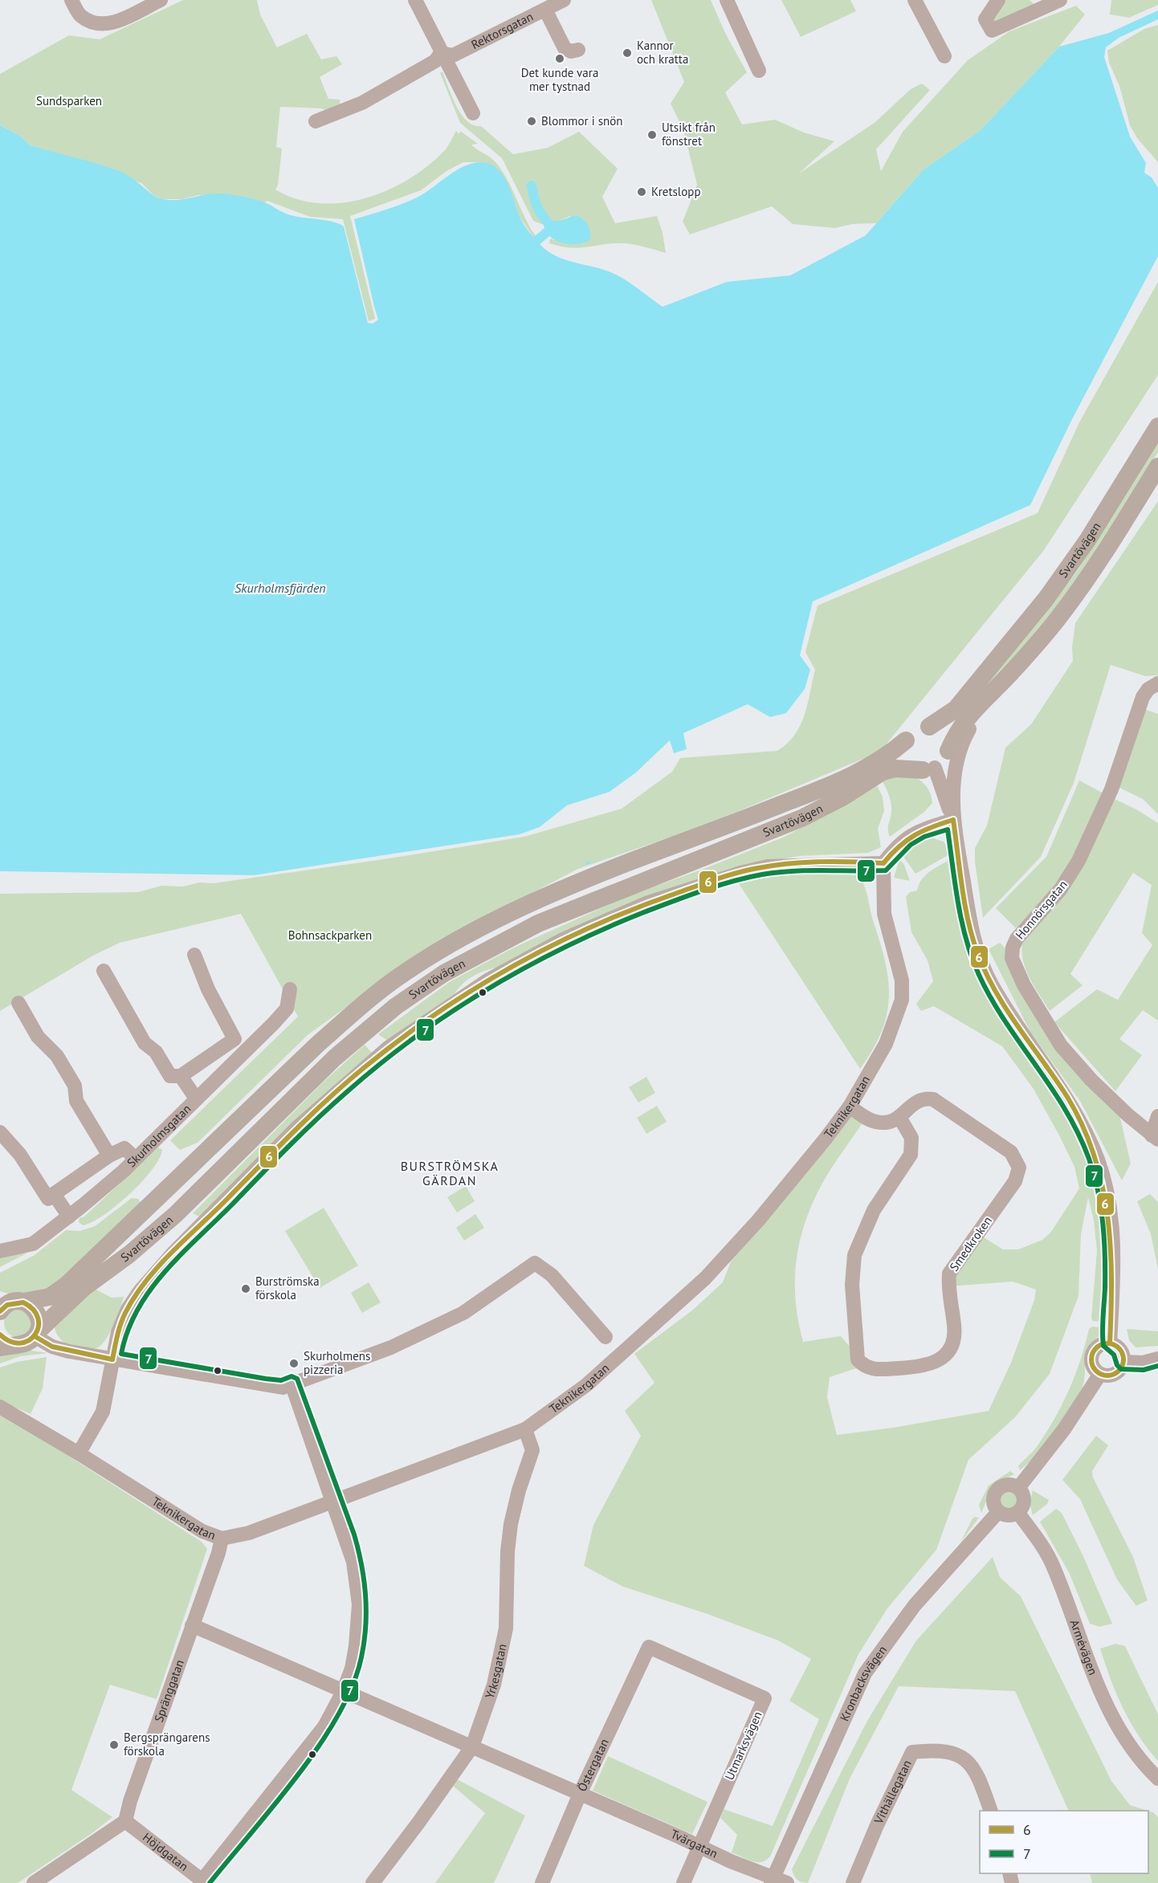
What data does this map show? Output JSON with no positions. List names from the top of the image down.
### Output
{
  "streets": {
    "main road": ["Svartövägen"],
    "street": [
      "Rektorsgatan",
      "Honnörsgatan",
      "Teknikergatan",
      "Skurholmsgatan",
      "Smedkroken",
      "Armévägen",
      "Yrkesgatan",
      "Kronbacksvägen",
      "Spränggatan",
      "Utmarksvägen",
      "Östergatan",
      "Vithällegatan",
      "Tvärgatan",
      "Höjdgatan"
    ]
  },
  "crossings": [
    ["Teknikergatan", "Yrkesgatan"],
    ["Teknikergatan", "Spränggatan"],
    ["Armévägen", "Kronbacksvägen"],
    ["Yrkesgatan", "Tvärgatan"],
    ["Kronbacksvägen", "Tvärgatan"],
    ["Spränggatan", "Tvärgatan"],
    ["Spränggatan", "Höjdgatan"],
    ["Utmarksvägen", "Östergatan"],
    ["Utmarksvägen", "Tvärgatan"],
    ["Östergatan", "Tvärgatan"]
  ],
  "districts": ["BURSTRÖMSKA GÄRDAN"],
  "water": ["Skurholmsfjärden"],
  "parks": ["Sundsparken", "Bohnsackparken"],
  "places": [
    "Kannor och kratta",
    "Det kunde vara mer tystnad",
    "Blommor i snön",
    "Utsikt från fönstret",
    "Kretslopp",
    "Burströmska förskola",
    "Skurholmens pizzeria",
    "Bergsprängarens förskola"
  ],
  "lines": ["transit line 6", "transit line 7"],
  "legend": ["6", "7"]
}
